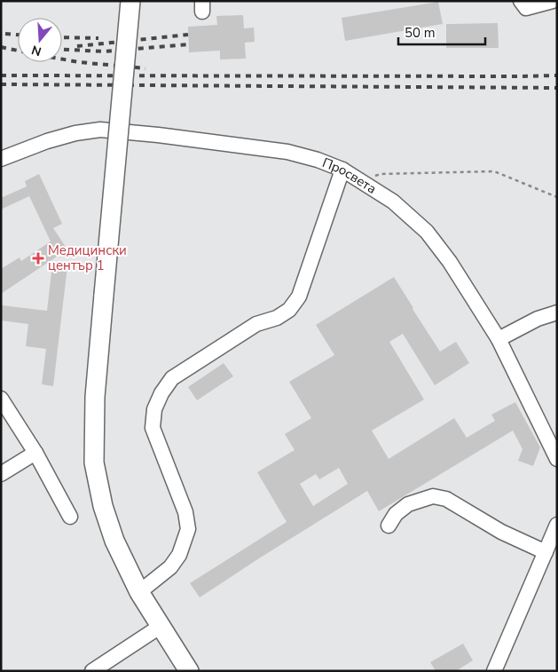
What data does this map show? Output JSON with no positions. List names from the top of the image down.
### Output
{
  "streets": {
    "street": ["Просвета"]
  },
  "places": {
    "health": ["Медицински център 1"]
  },
  "scale_bar": "50 m",
  "north": "bottom"
}
